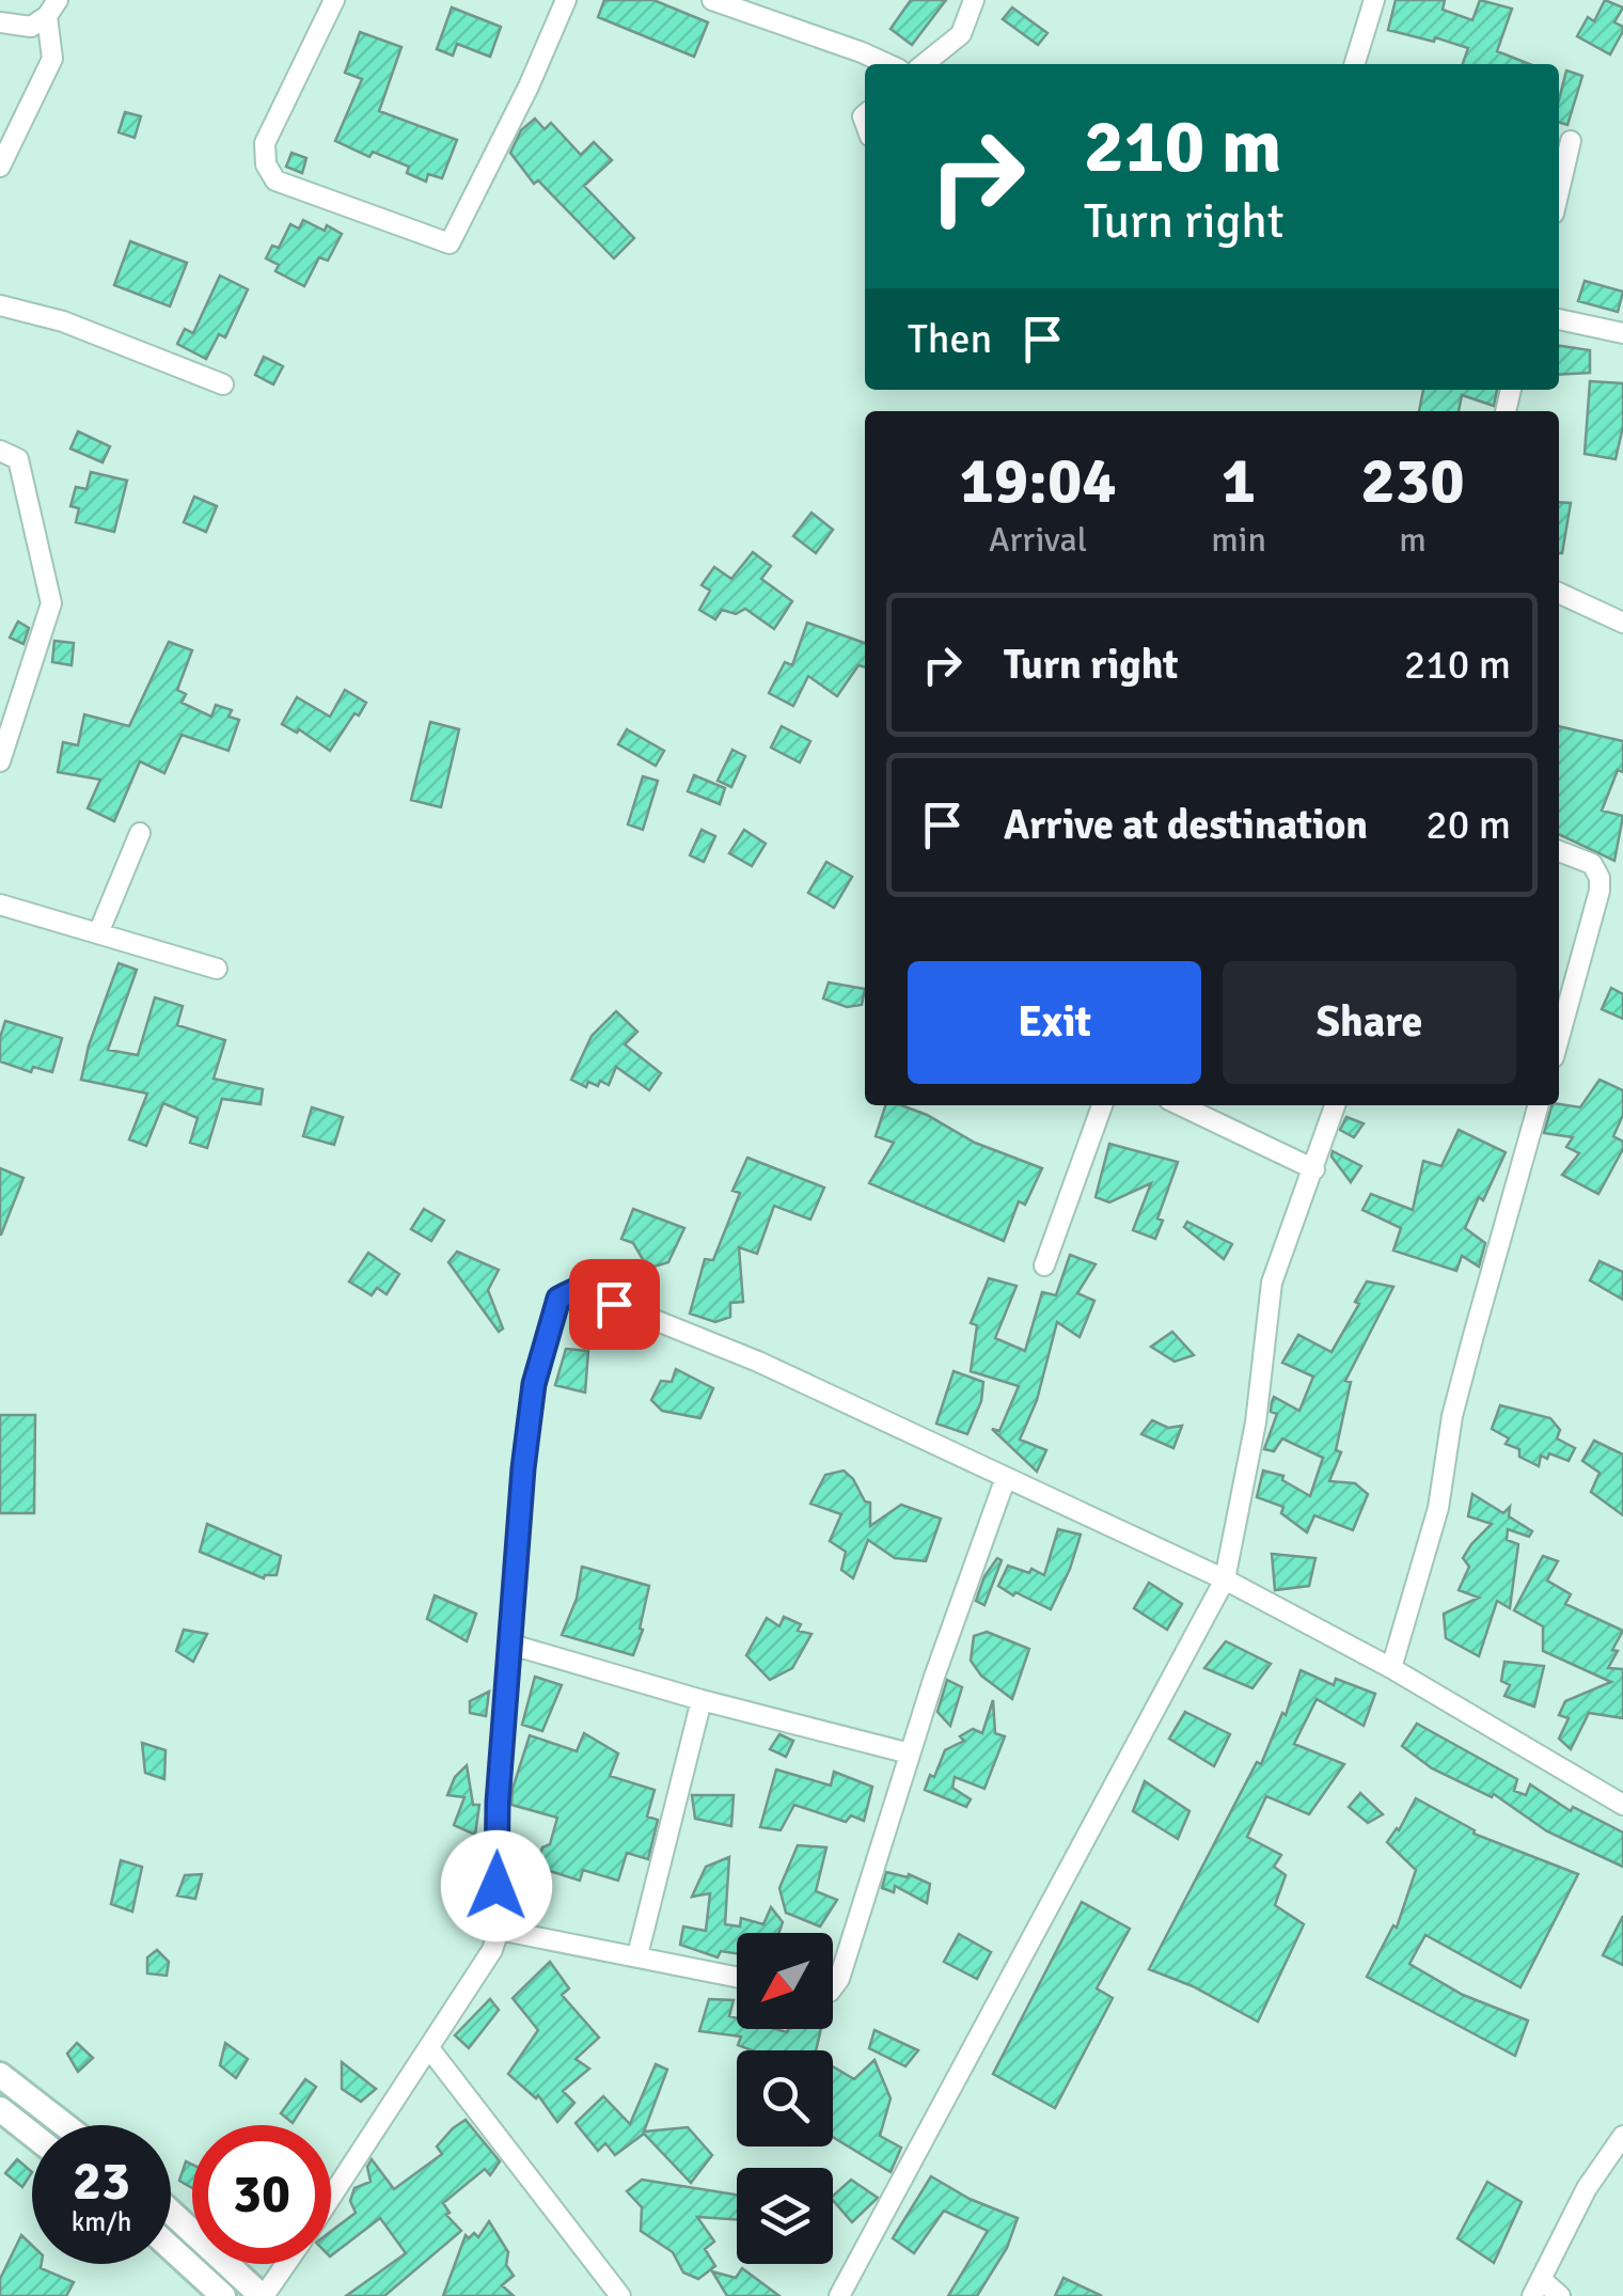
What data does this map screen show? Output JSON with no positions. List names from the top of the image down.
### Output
{
  "north": "bottom left",
  "page": {
    "turn": ["210 m", "Turn right"],
    "then": "Then",
    "eta": [
      "19:04",
      "Arrival",
      "1",
      "min",
      "230",
      "m"
    ],
    "list": [
      {
        "name": "Turn right",
        "value": "210 m"
      },
      {
        "name": "Arrive at destination",
        "value": "20 m"
      }
    ],
    "buttons": ["Exit", "Share"],
    "speed": "23 km/h",
    "limit": "30"
  }
}
